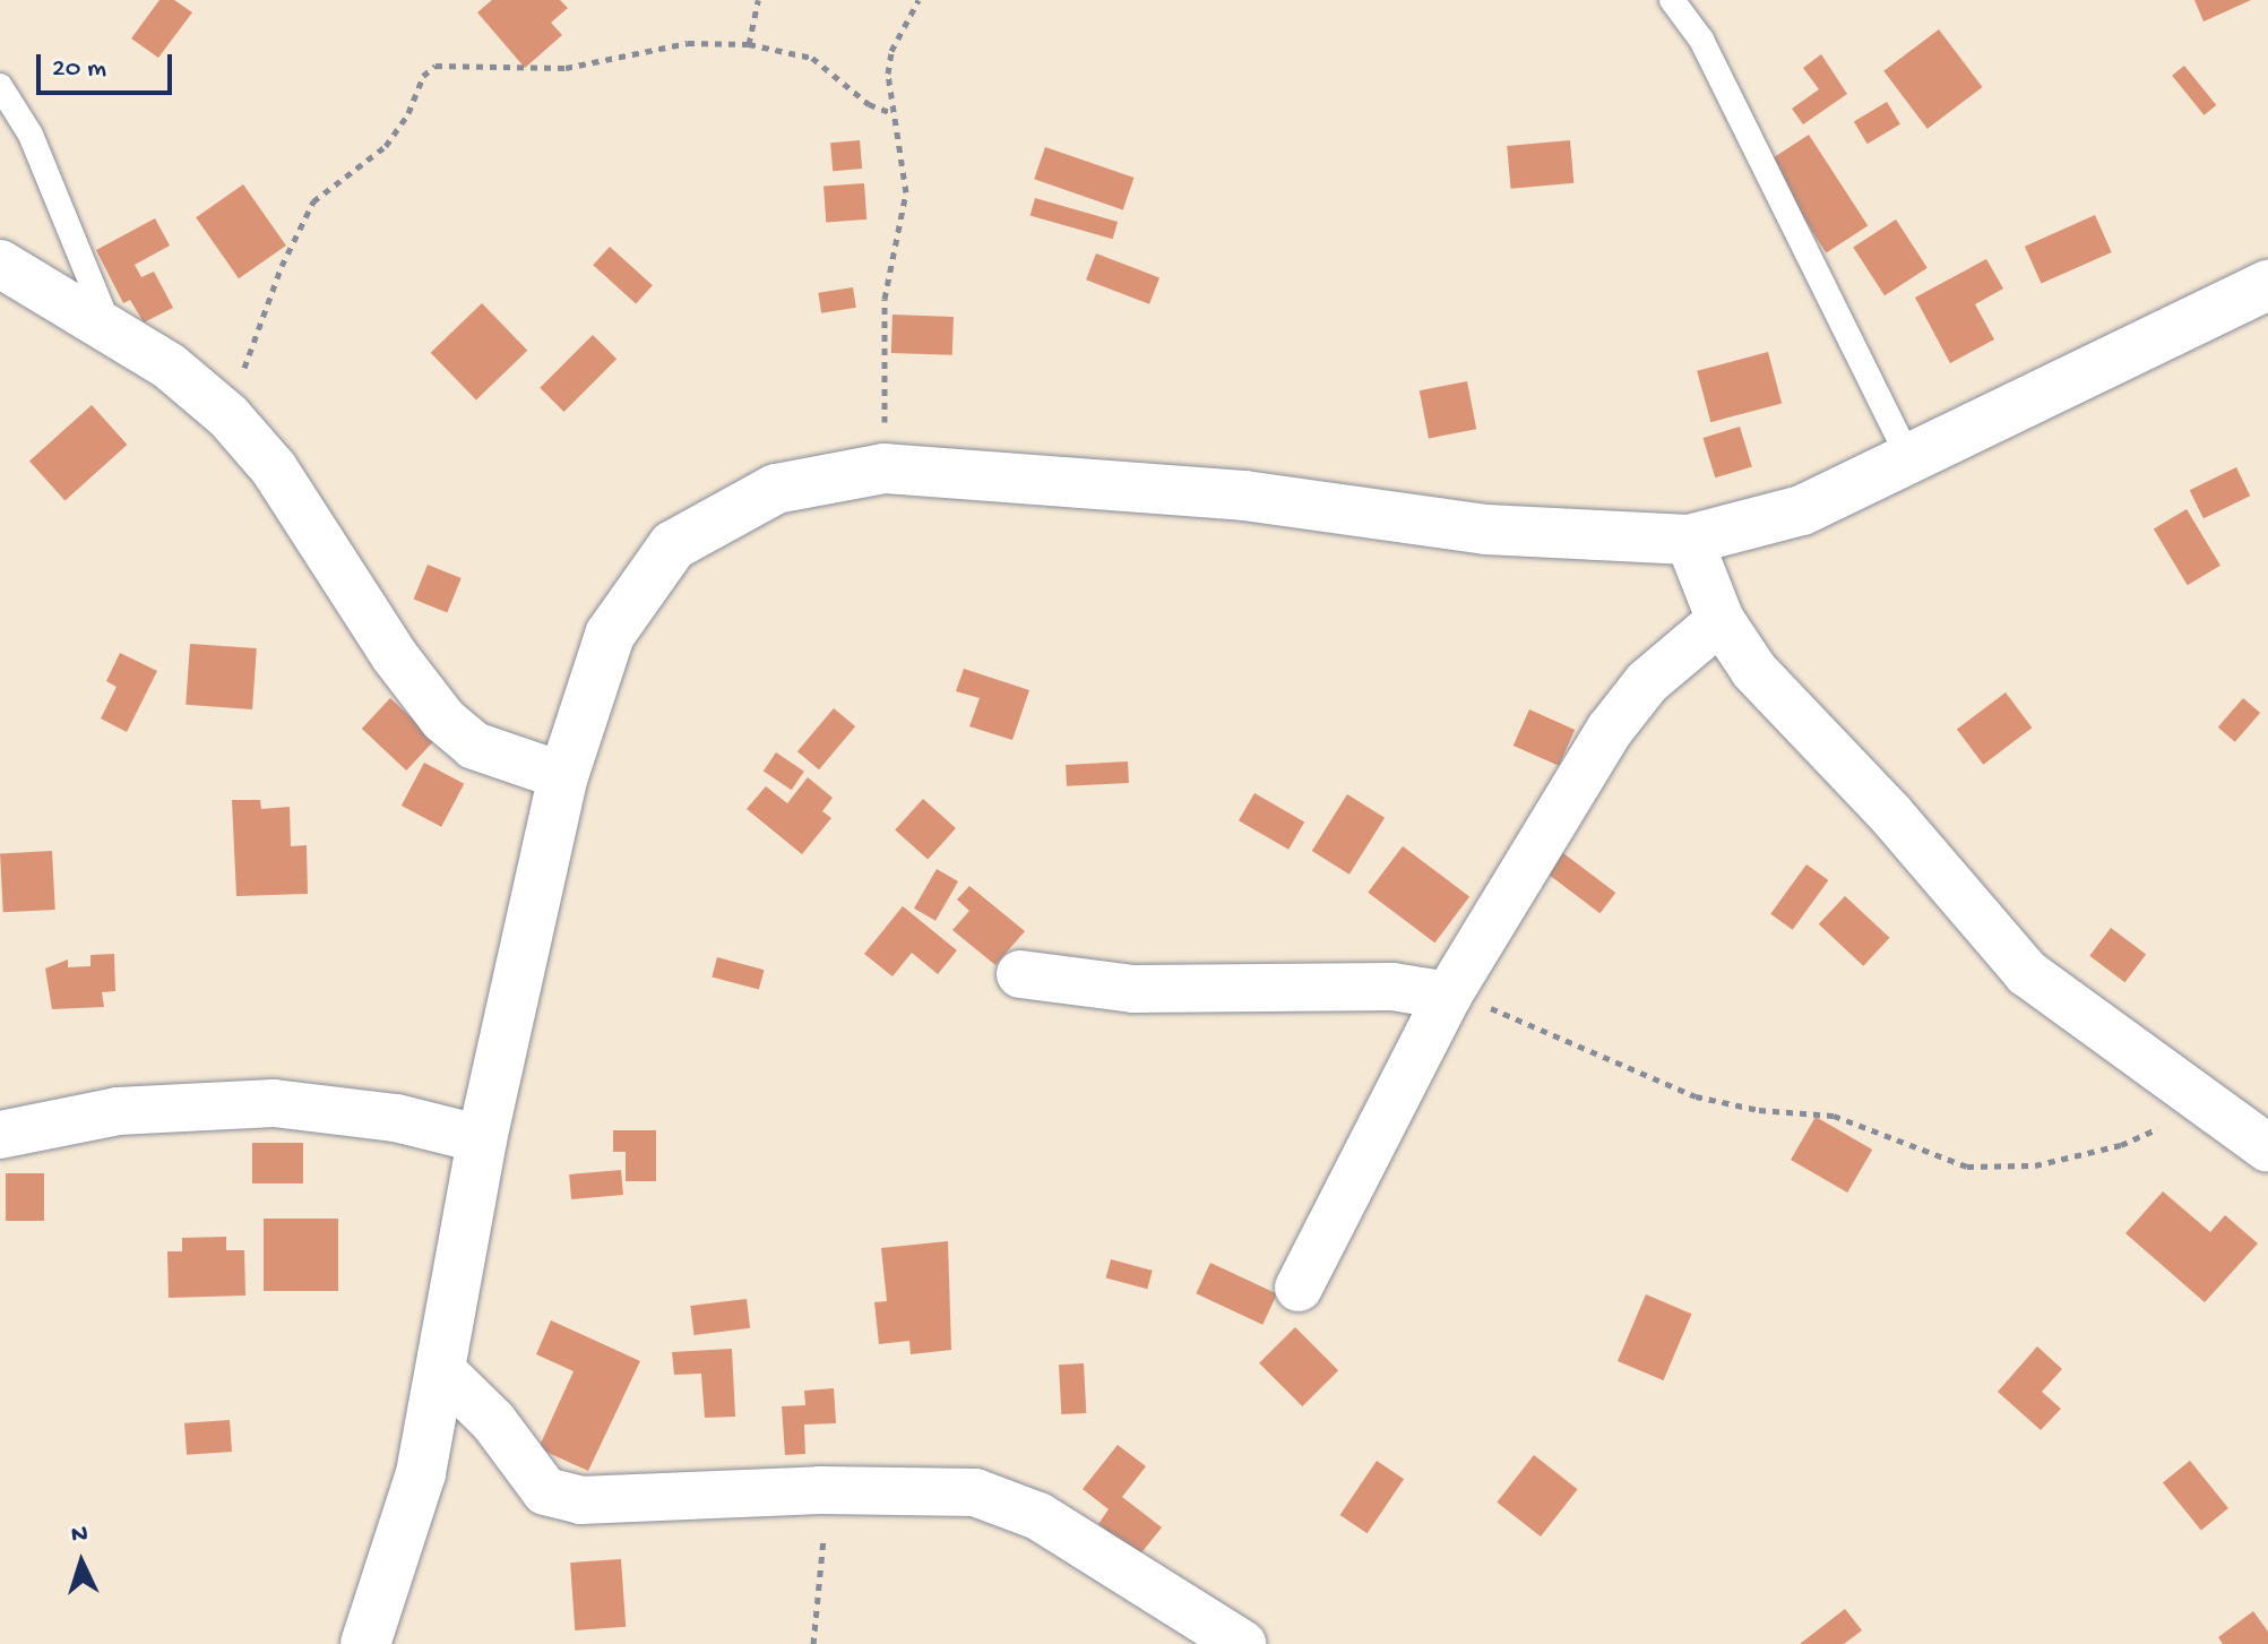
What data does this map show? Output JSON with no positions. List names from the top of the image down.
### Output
{
  "scale_bar": "20 m",
  "north": "top"
}
